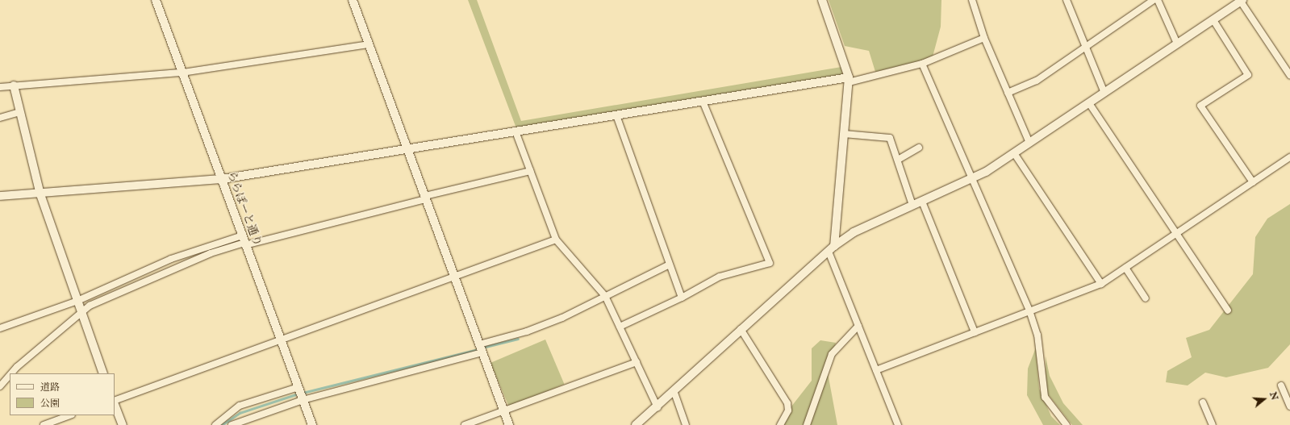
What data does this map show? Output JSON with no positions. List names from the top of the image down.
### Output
{
  "streets": {
    "street": ["ららぽーと通り"]
  },
  "legend": ["道路", "公園"],
  "north": "right"
}
